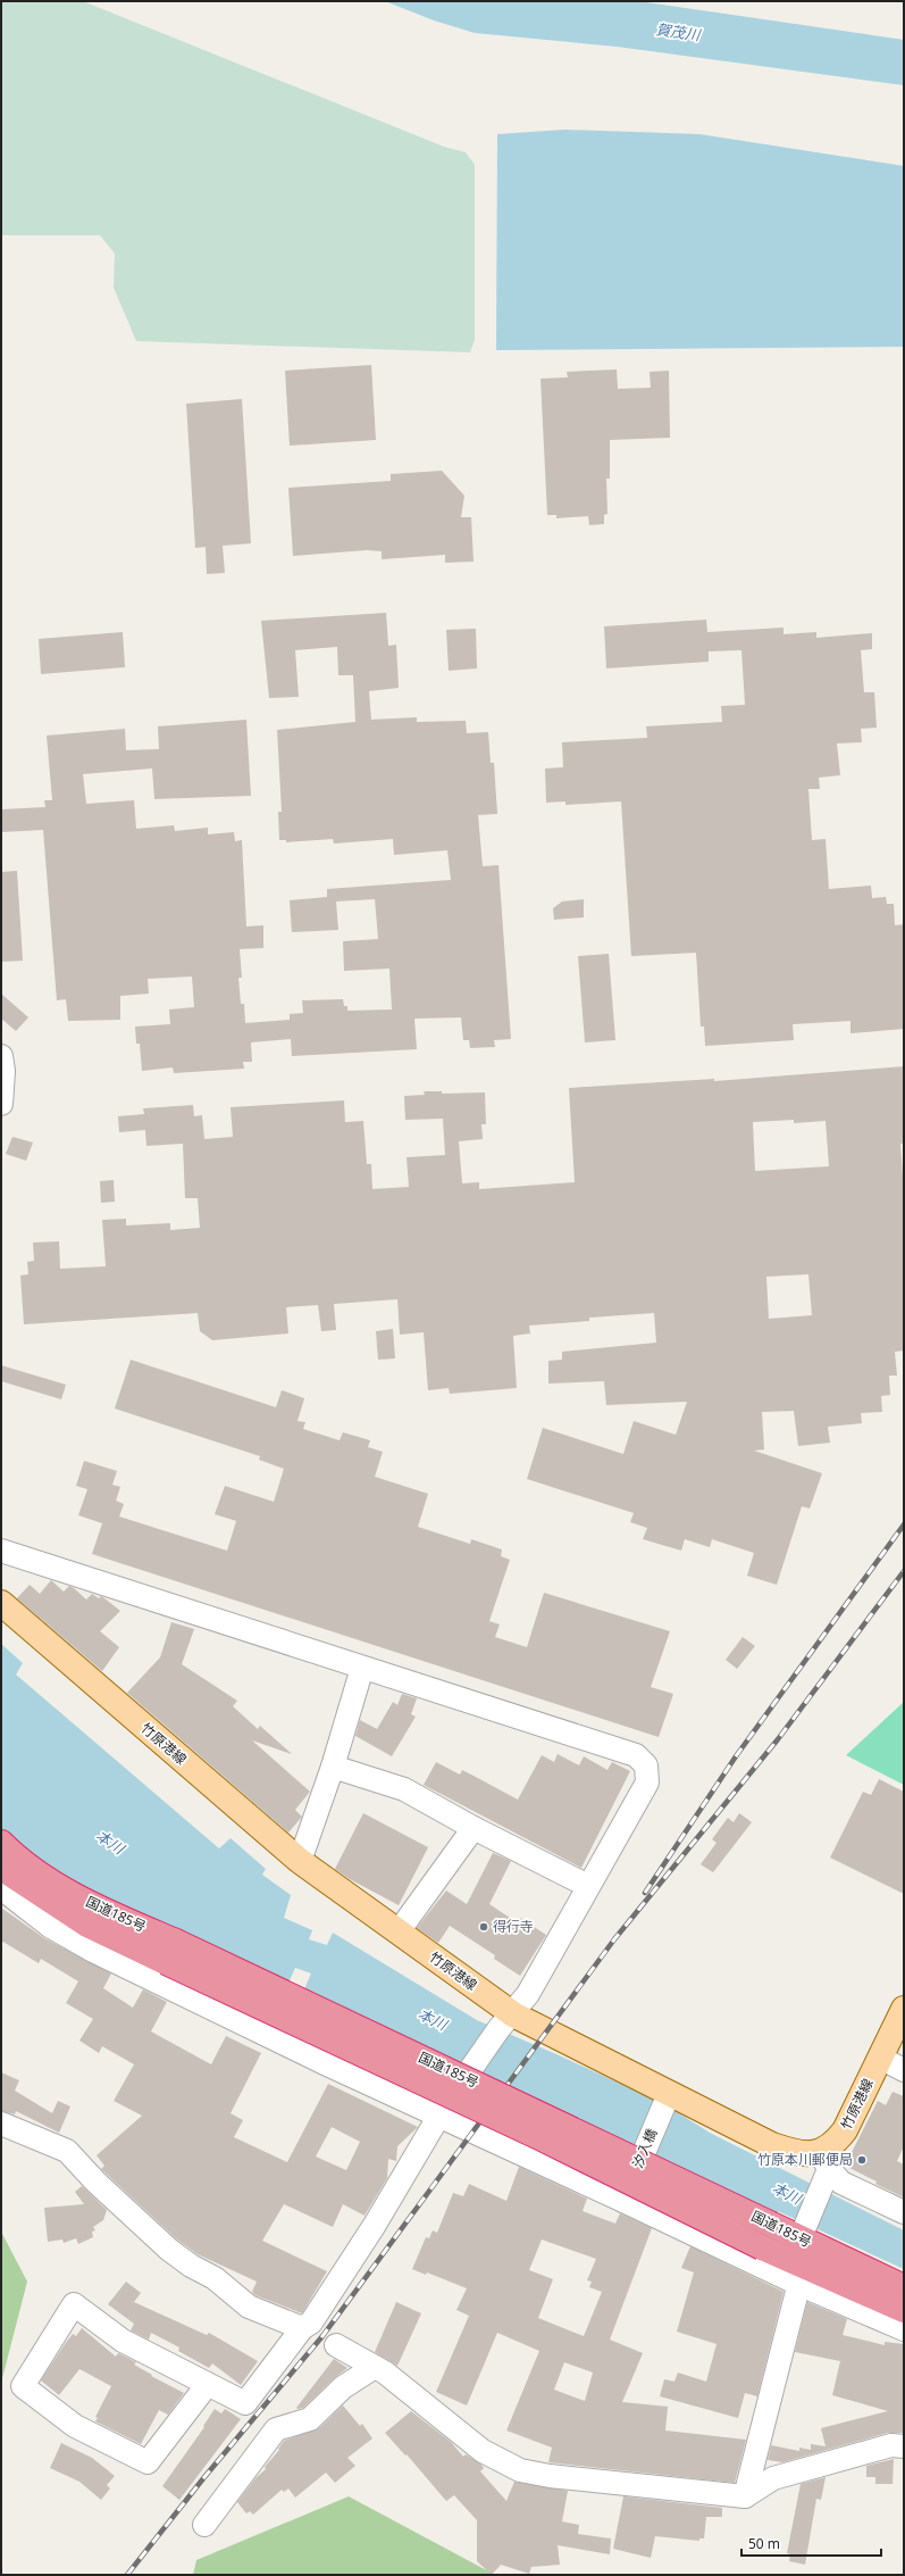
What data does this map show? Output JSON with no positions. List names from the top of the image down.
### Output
{
  "streets": {
    "highway": ["国道185号"],
    "main road": ["竹原港線"],
    "street": ["汐入橋"]
  },
  "crossings": [
    ["竹原港線", "汐入橋"]
  ],
  "water": ["賀茂川", "本川"],
  "places": ["得行寺", "竹原本川郵便局"],
  "scale_bar": "50 m"
}
